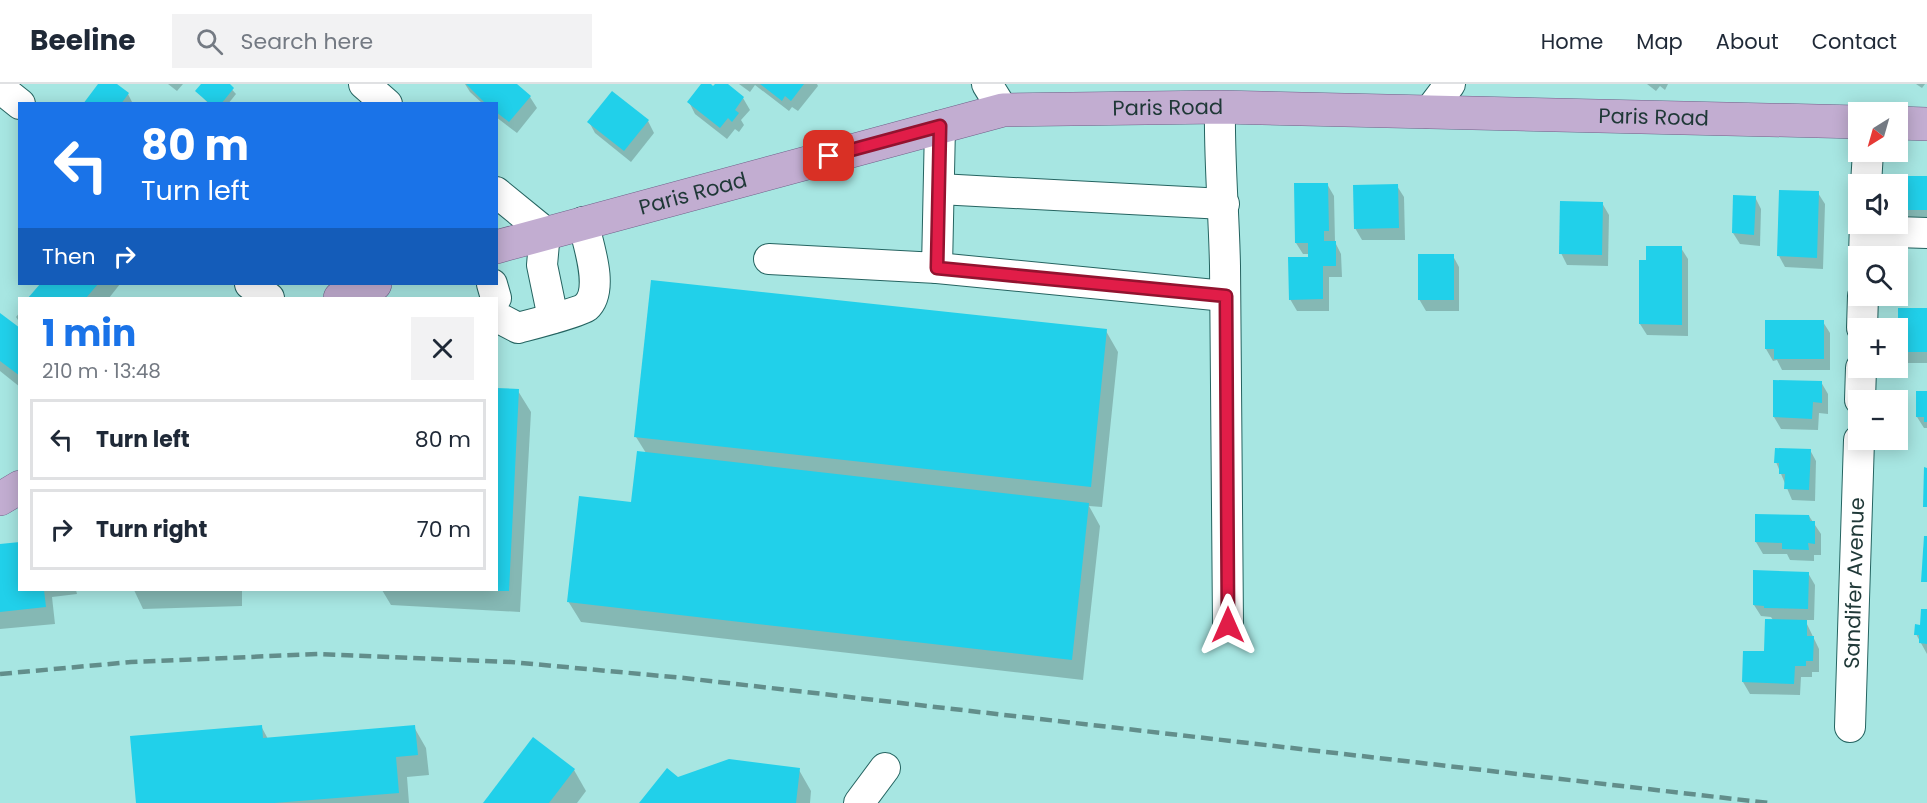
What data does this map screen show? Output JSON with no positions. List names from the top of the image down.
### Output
{
  "streets": {
    "main road": ["Paris Road"],
    "street": ["Sandifer Avenue"]
  },
  "north": "bottom left",
  "page": {
    "header": "Beeline",
    "search": "Search here",
    "nav": [
      "Home",
      "Map",
      "About",
      "Contact"
    ],
    "map_buttons": ["+", "−"],
    "turn": ["80 m", "Turn left"],
    "then": "Then",
    "heading": ["1 min", "210 m · 13:48"],
    "list": [
      {
        "name": "Turn left",
        "value": "80 m"
      },
      {
        "name": "Turn right",
        "value": "70 m"
      }
    ]
  }
}
